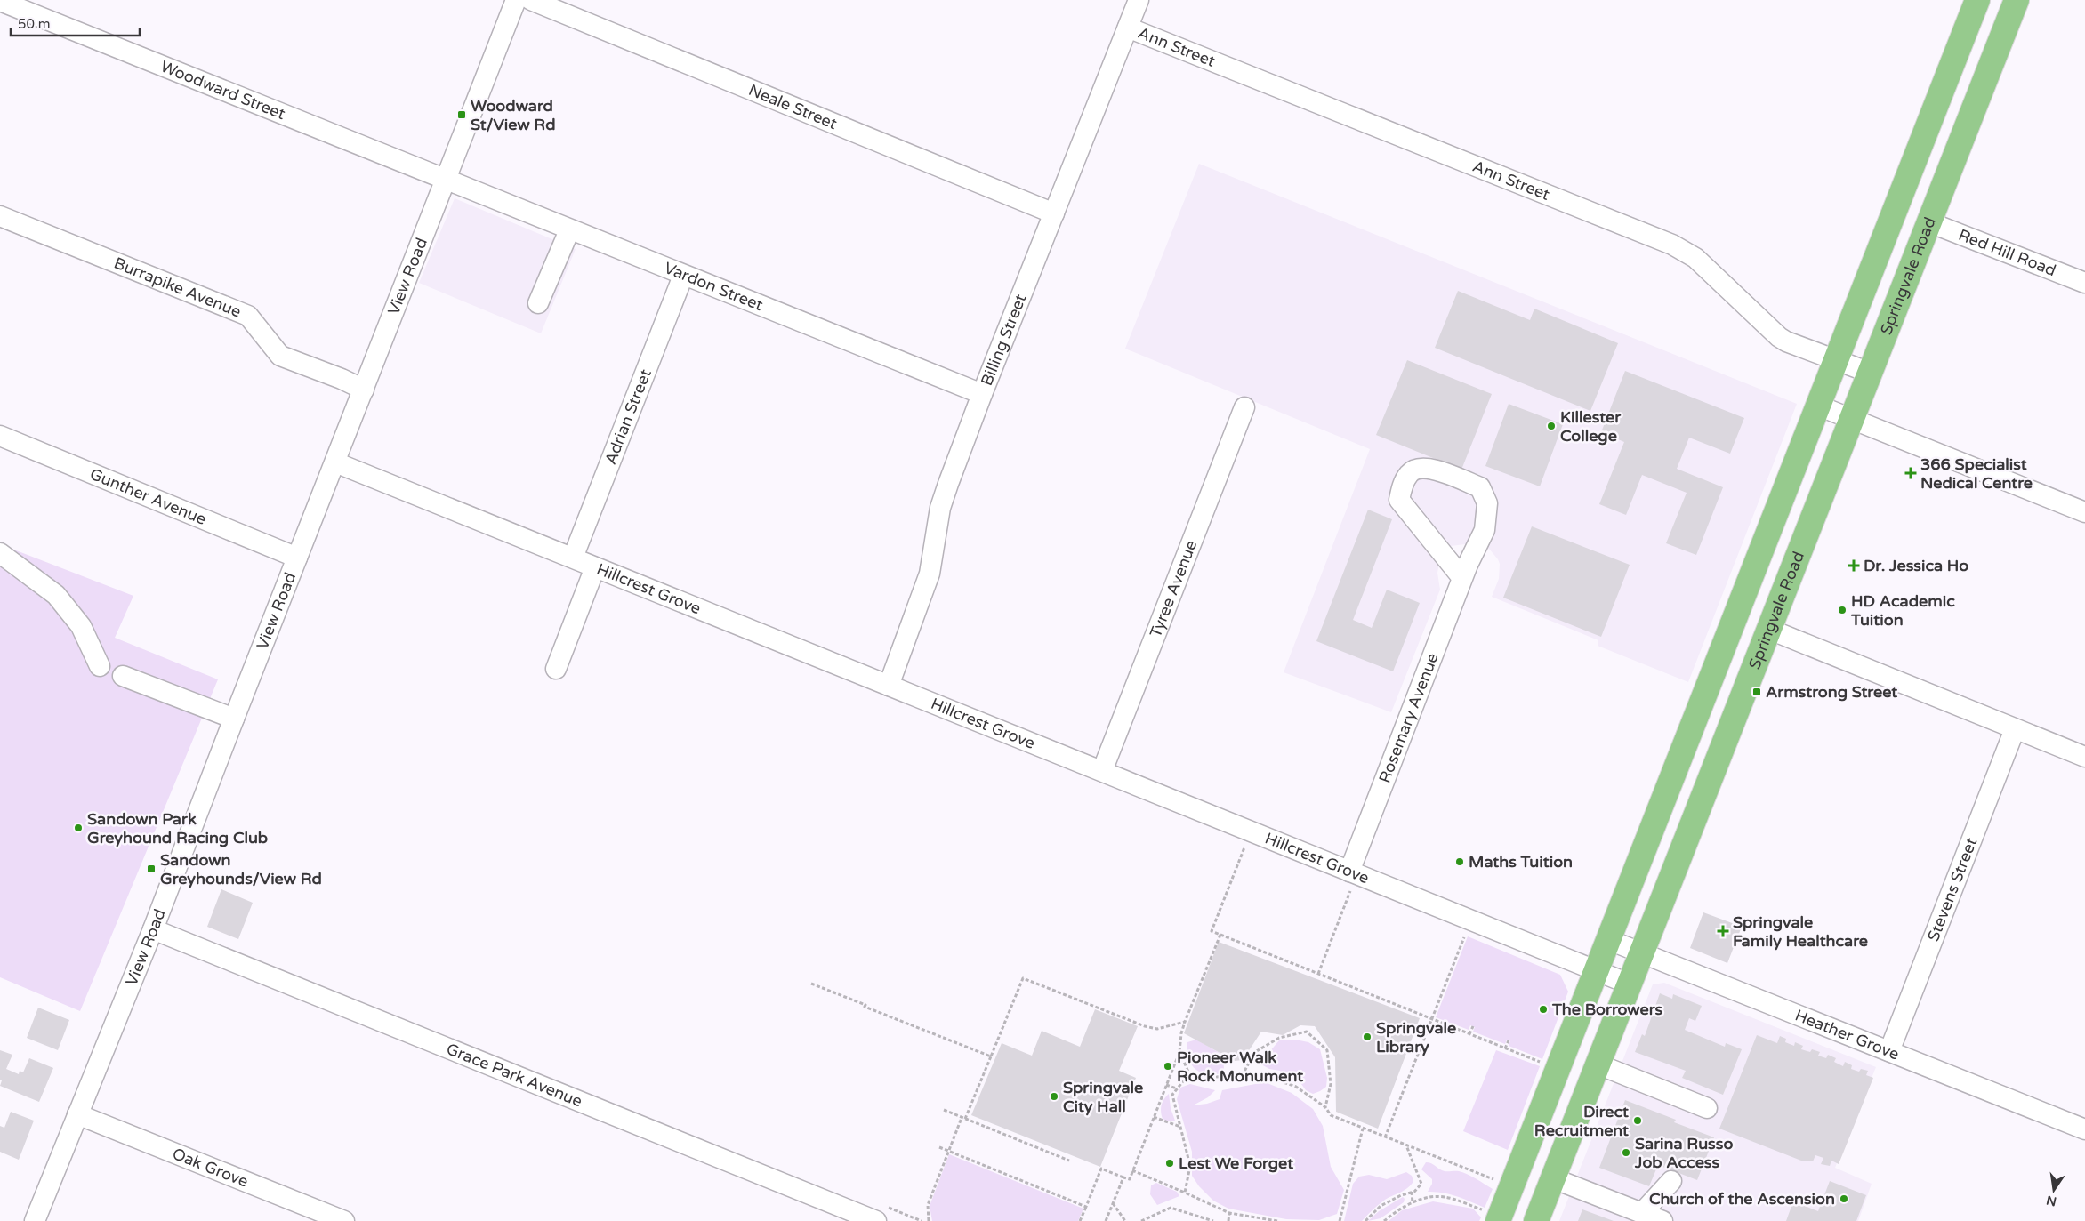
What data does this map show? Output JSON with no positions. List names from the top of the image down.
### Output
{
  "streets": {
    "highway": ["Springvale Road"],
    "street": [
      "Ann Street",
      "Woodward Street",
      "Neale Street",
      "Red Hill Road",
      "View Road",
      "Burrapike Avenue",
      "Vardon Street",
      "Billing Street",
      "Adrian Street",
      "Gunther Avenue",
      "Hillcrest Grove",
      "Tyree Avenue",
      "Rosemary Avenue",
      "Stevens Street",
      "Heather Grove",
      "Grace Park Avenue",
      "Oak Grove"
    ]
  },
  "crossings": [
    ["Ann Street", "Springvale Road"],
    ["Ann Street", "Billing Street"],
    ["Woodward Street", "View Road"],
    ["Woodward Street", "Vardon Street"],
    ["Neale Street", "Billing Street"],
    ["Red Hill Road", "Springvale Road"],
    ["View Road", "Burrapike Avenue"],
    ["View Road", "Vardon Street"],
    ["View Road", "Gunther Avenue"],
    ["View Road", "Hillcrest Grove"],
    ["View Road", "Grace Park Avenue"],
    ["View Road", "Oak Grove"],
    ["Springvale Road", "Hillcrest Grove"],
    ["Springvale Road", "Heather Grove"],
    ["Vardon Street", "Billing Street"],
    ["Vardon Street", "Adrian Street"],
    ["Billing Street", "Hillcrest Grove"],
    ["Adrian Street", "Hillcrest Grove"],
    ["Hillcrest Grove", "Tyree Avenue"],
    ["Hillcrest Grove", "Rosemary Avenue"],
    ["Stevens Street", "Heather Grove"]
  ],
  "places": {
    "transit": ["Woodward St/View Rd", "Armstrong Street", "Sandown Greyhounds/View Rd"],
    "other": [
      "Killester College",
      "HD Academic Tuition",
      "Sandown Park Greyhound Racing Club",
      "Maths Tuition",
      "The Borrowers",
      "Springvale Library",
      "Pioneer Walk Rock Monument",
      "Springvale City Hall",
      "Direct Recruitment",
      "Sarina Russo Job Access",
      "Lest We Forget",
      "Church of the Ascension"
    ],
    "health": ["366 Specialist Nedical Centre", "Dr. Jessica Ho", "Springvale Family Healthcare"]
  },
  "scale_bar": "50 m",
  "north": "bottom"
}
